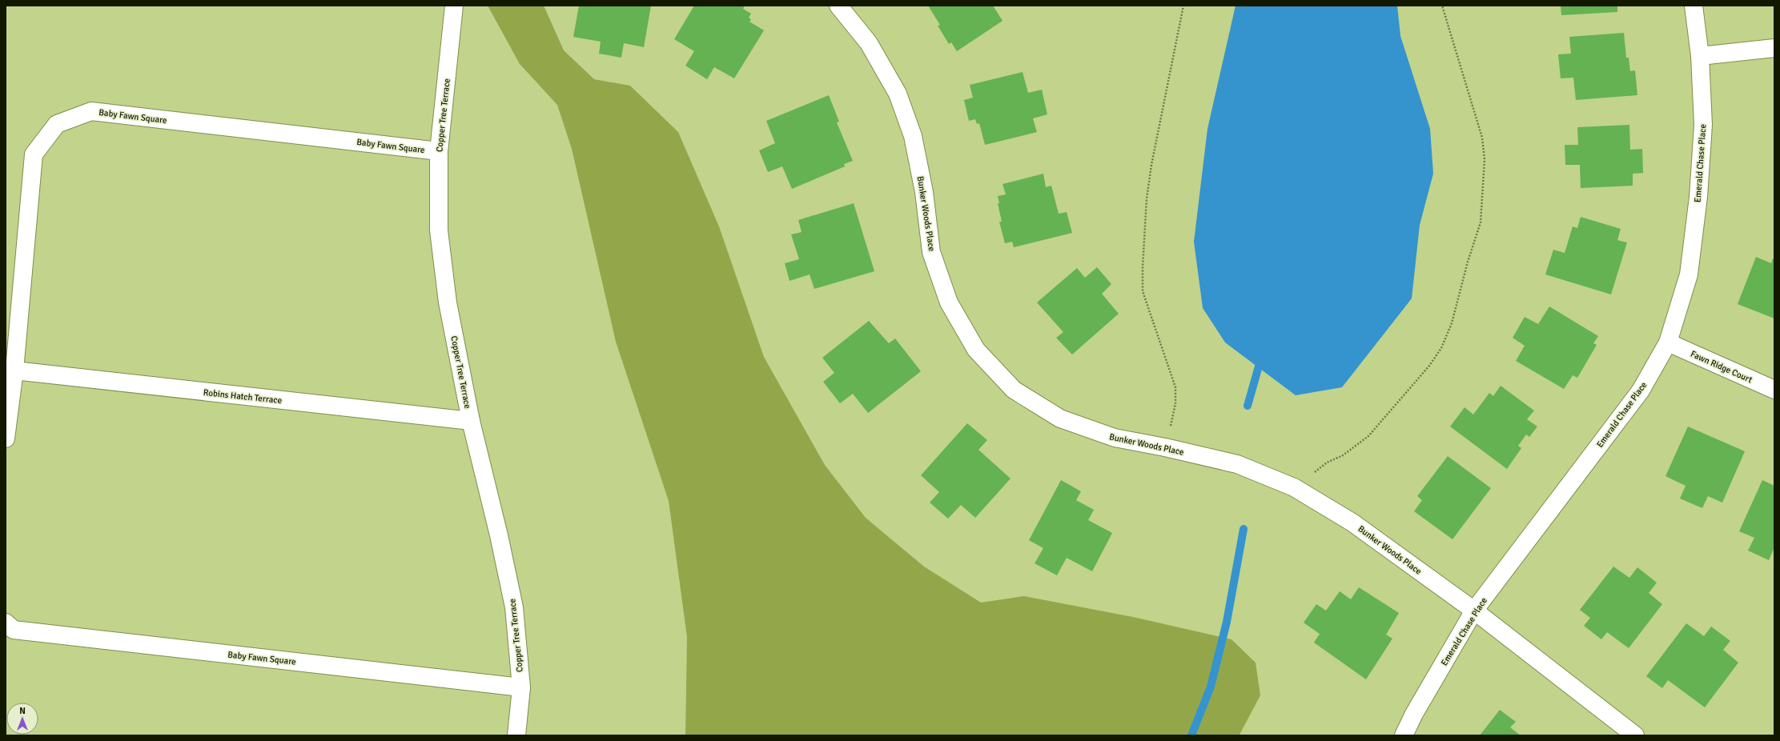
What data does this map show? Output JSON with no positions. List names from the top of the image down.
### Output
{
  "streets": {
    "street": [
      "Copper Tree Terrace",
      "Baby Fawn Square",
      "Emerald Chase Place",
      "Bunker Woods Place",
      "Fawn Ridge Court",
      "Robins Hatch Terrace"
    ]
  },
  "crossings": [
    ["Copper Tree Terrace", "Baby Fawn Square"],
    ["Copper Tree Terrace", "Robins Hatch Terrace"],
    ["Baby Fawn Square", "Robins Hatch Terrace"],
    ["Emerald Chase Place", "Bunker Woods Place"],
    ["Emerald Chase Place", "Fawn Ridge Court"]
  ],
  "north": "top"
}
